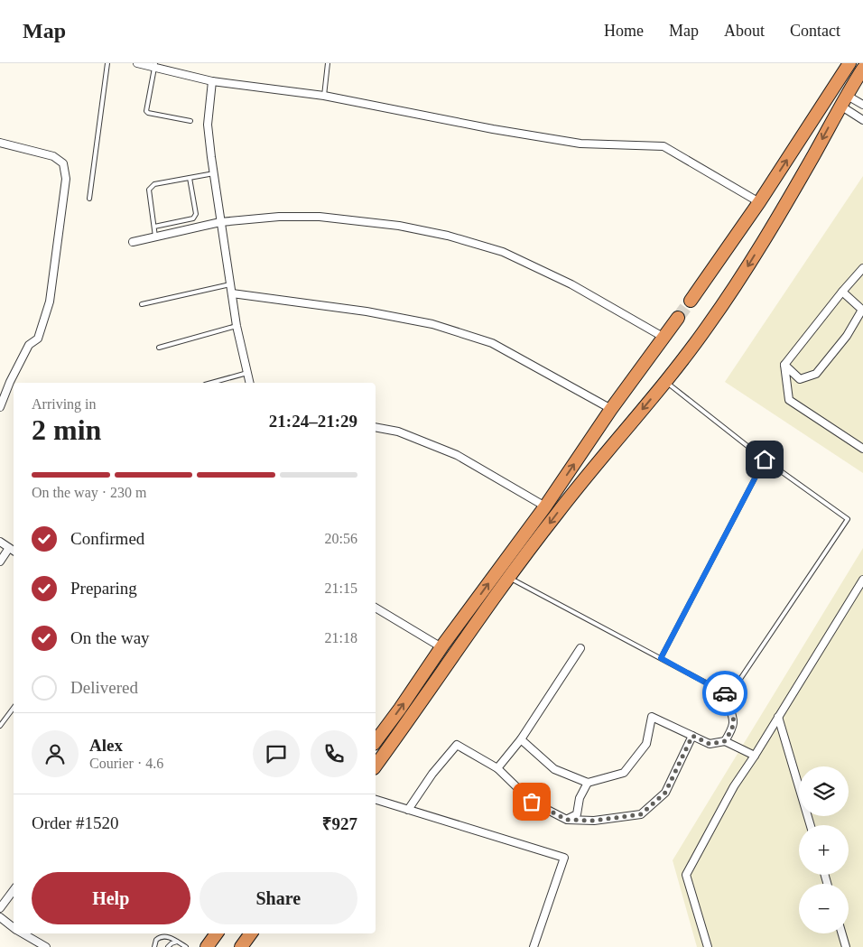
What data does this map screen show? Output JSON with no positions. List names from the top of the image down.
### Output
{
  "page": {
    "header": "Map",
    "nav": [
      "Home",
      "Map",
      "About",
      "Contact"
    ],
    "heading": ["2 min", "Arriving in", "21:24–21:29"],
    "panel": [
      "Alex",
      "Courier · 4.6",
      "Order #1520",
      "₹927"
    ],
    "bar": "On the way · 230 m",
    "list": [
      ["Confirmed", "20:56"],
      ["Preparing", "21:15"],
      ["On the way", "21:18"],
      "Delivered"
    ],
    "map_buttons": ["+", "−"],
    "buttons": ["Help", "Share"]
  }
}
